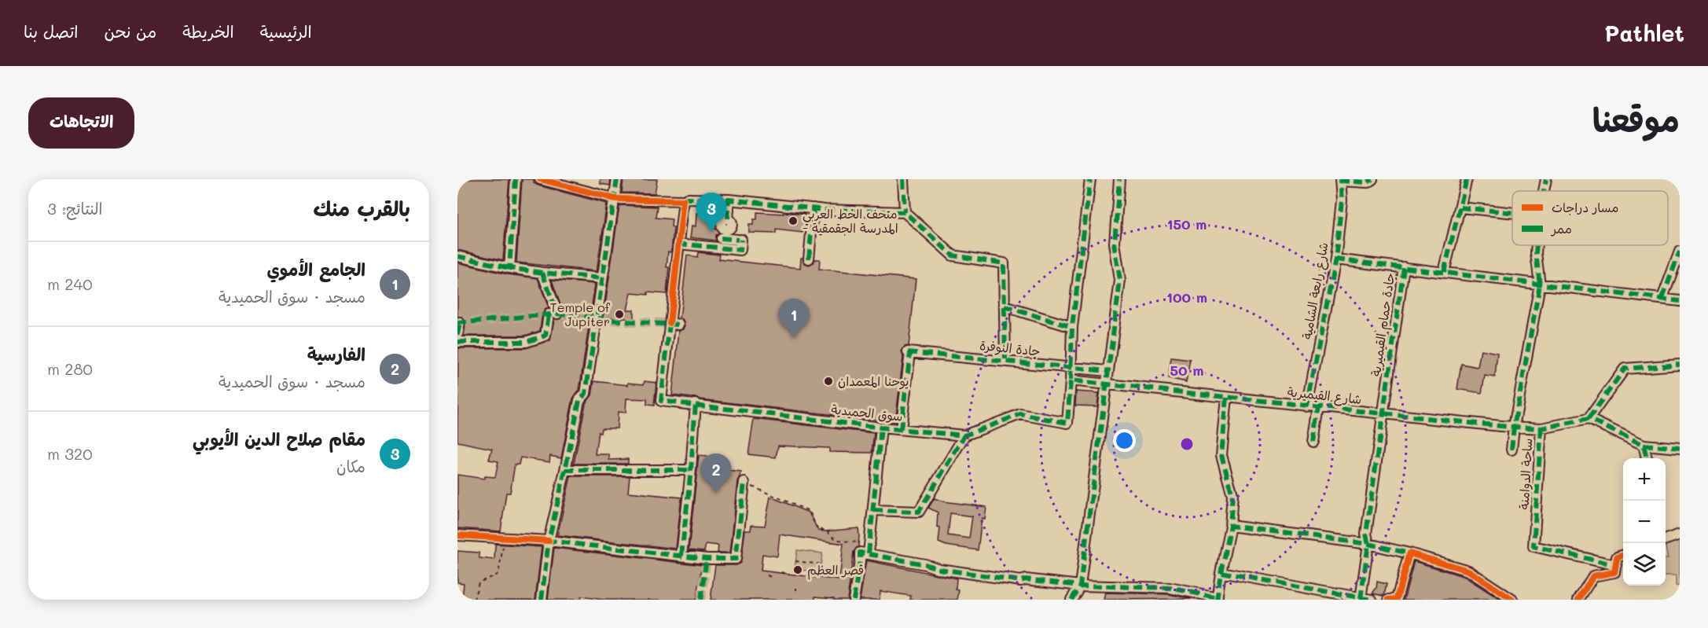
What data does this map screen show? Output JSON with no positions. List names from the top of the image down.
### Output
{
  "streets": {
    "street": [
      "شارع رابعة الشامية",
      "جادة حمام القيميرية",
      "جادة النوفرة",
      "شارع القيميرية",
      "سوق الحميدية",
      "ساحة الدوامنة"
    ]
  },
  "crossings": [
    ["شارع رابعة الشامية", "شارع القيميرية"],
    ["جادة حمام القيميرية", "شارع القيميرية"],
    ["جادة النوفرة", "سوق الحميدية"],
    ["شارع القيميرية", "ساحة الدوامنة"]
  ],
  "places": [
    "متحف الخط العربي - المدرسة الجقمقية",
    "Temple of Jupiter",
    "يوحنا المعمدان",
    "قصر العظم"
  ],
  "legend": ["مسار دراجات", "ممر"],
  "page": {
    "header": "Pathlet",
    "nav": [
      "الرئيسية",
      "الخريطة",
      "من نحن",
      "اتصل بنا"
    ],
    "title": "موقعنا",
    "buttons": "الاتجاهات",
    "heading": ["بالقرب منك", "النتائج: 3"],
    "pins": ["3", "1", "2"],
    "list": [
      {
        "mark": "1",
        "name": "الجامع الأموي",
        "note": "مسجد · سوق الحميدية",
        "value": "240 m"
      },
      {
        "mark": "2",
        "name": "الفارسية",
        "note": "مسجد · سوق الحميدية",
        "value": "280 m"
      },
      {
        "mark": "3",
        "name": "مقام صلاح الدين الأيوبي",
        "note": "مكان",
        "value": "320 m"
      }
    ],
    "map_buttons": ["+", "−"]
  },
  "rings": ["150 m", "100 m", "50 m"]
}
